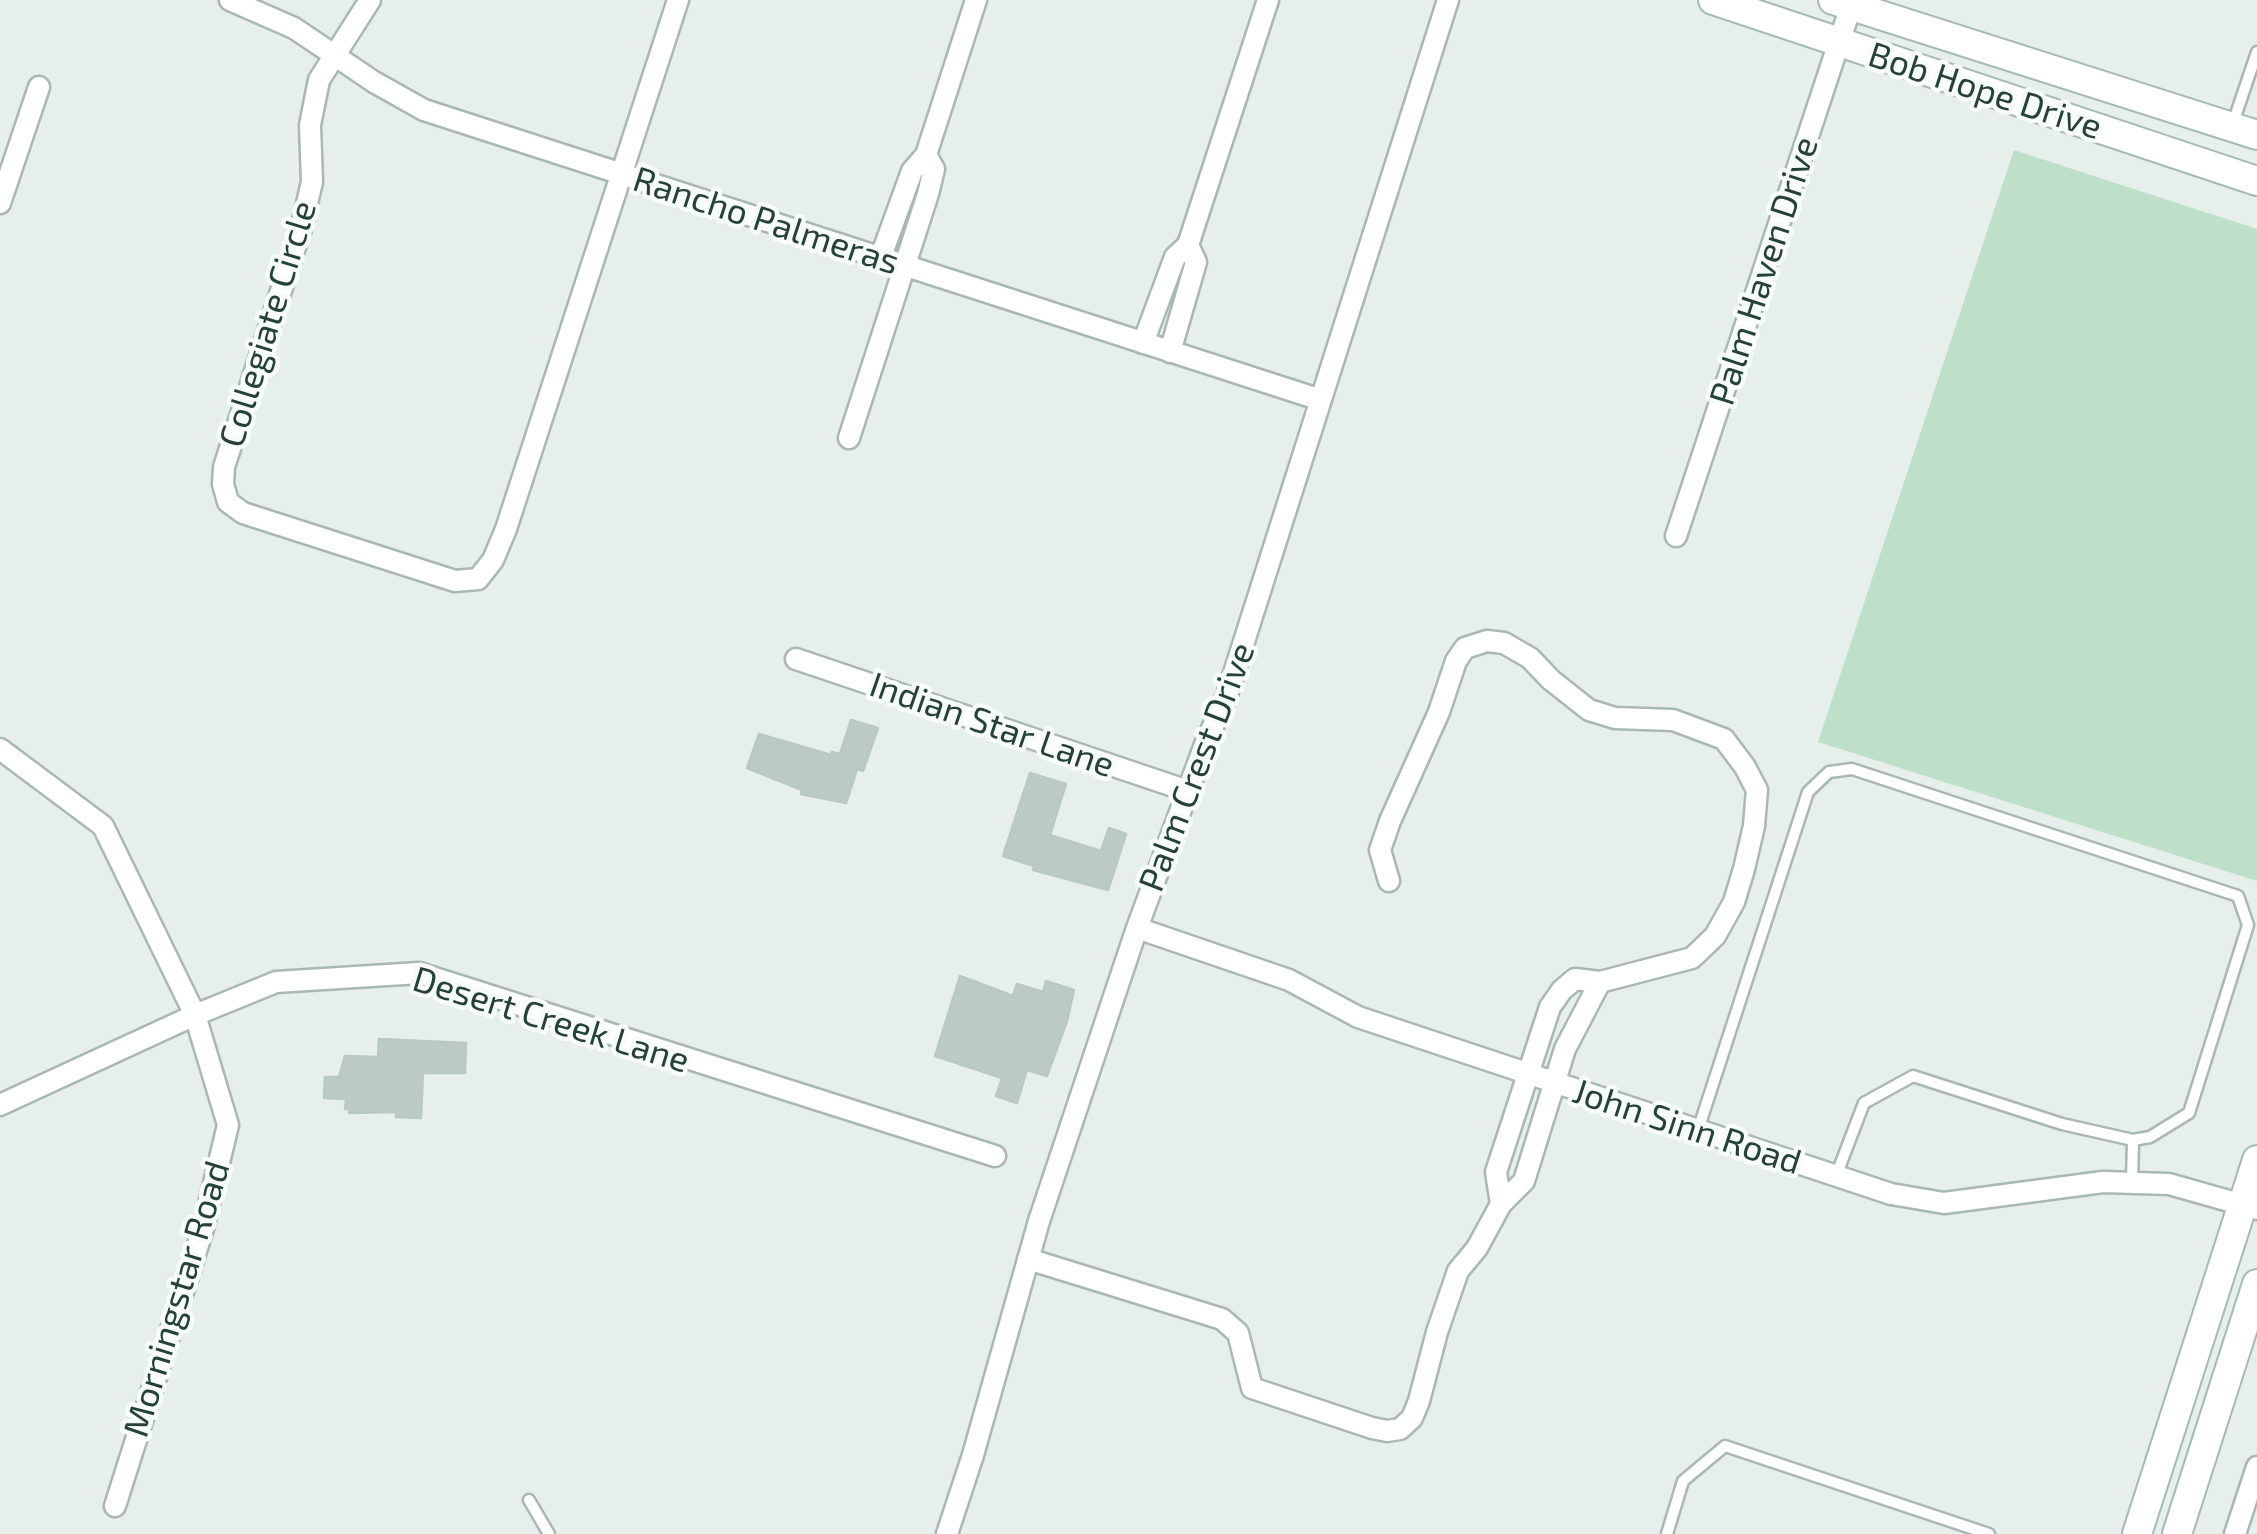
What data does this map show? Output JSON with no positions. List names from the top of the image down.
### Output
{
  "streets": {
    "main road": ["Bob Hope Drive"],
    "street": [
      "Rancho Palmeras",
      "Palm Haven Drive",
      "Collegiate Circle",
      "Indian Star Lane",
      "Palm Crest Drive",
      "Desert Creek Lane",
      "John Sinn Road",
      "Morningstar Road"
    ]
  },
  "crossings": [
    ["Bob Hope Drive", "Palm Haven Drive"],
    ["Rancho Palmeras", "Collegiate Circle"],
    ["Rancho Palmeras", "Palm Crest Drive"],
    ["Indian Star Lane", "Palm Crest Drive"],
    ["Palm Crest Drive", "John Sinn Road"],
    ["Desert Creek Lane", "Morningstar Road"]
  ]
}
